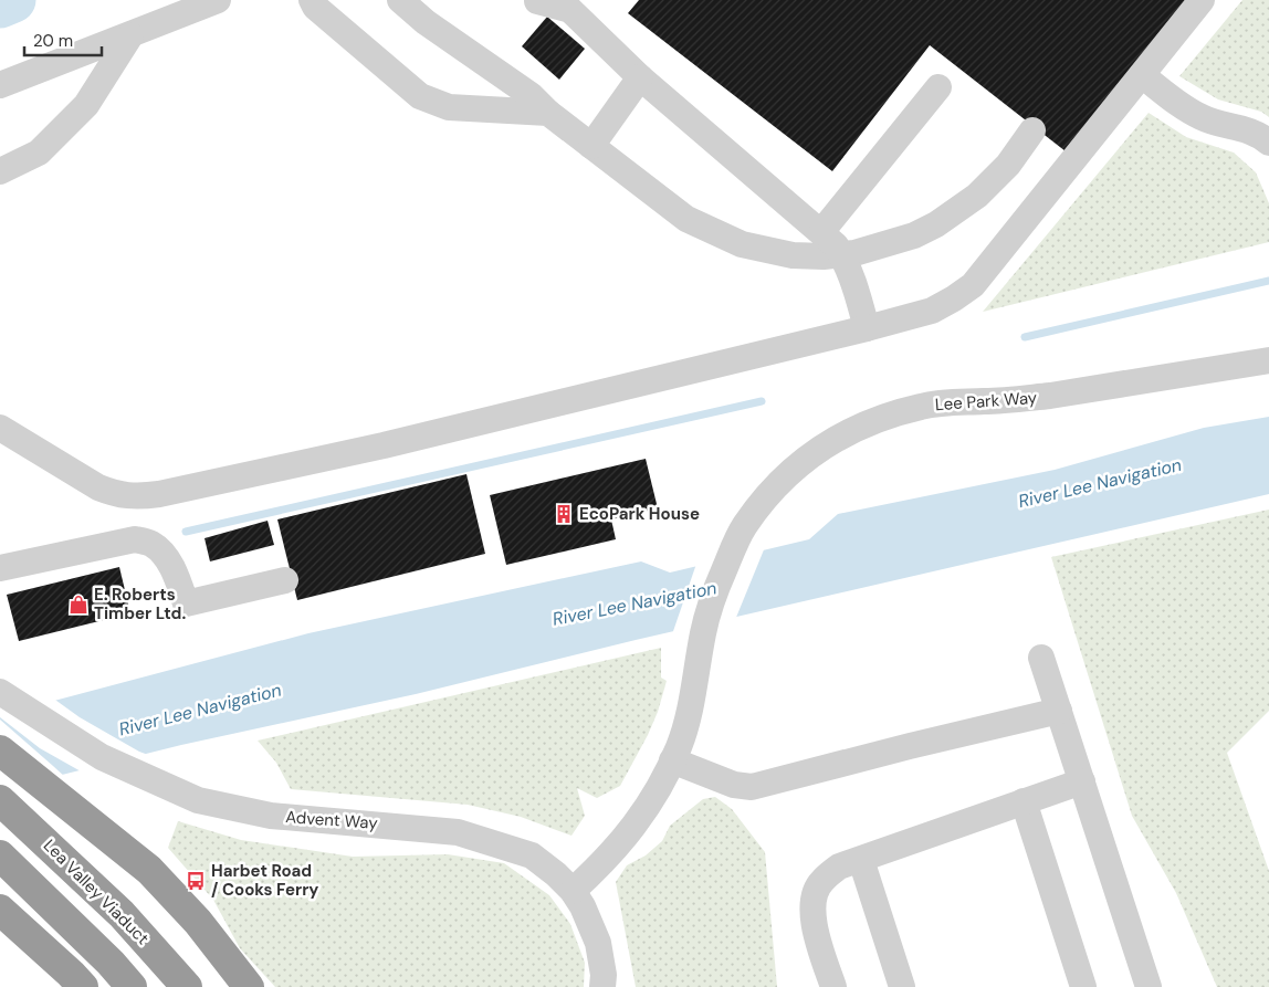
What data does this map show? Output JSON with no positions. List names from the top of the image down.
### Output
{
  "streets": {
    "highway": ["Lea Valley Viaduct"],
    "street": ["Lee Park Way", "Advent Way"]
  },
  "crossings": [
    ["Lee Park Way", "Advent Way"]
  ],
  "water": ["River Lee Navigation"],
  "places": {
    "building": ["EcoPark House"],
    "shop": ["E. Roberts Timber Ltd."],
    "bus stop": ["Harbet Road / Cooks Ferry"]
  },
  "scale_bar": "20 m"
}
